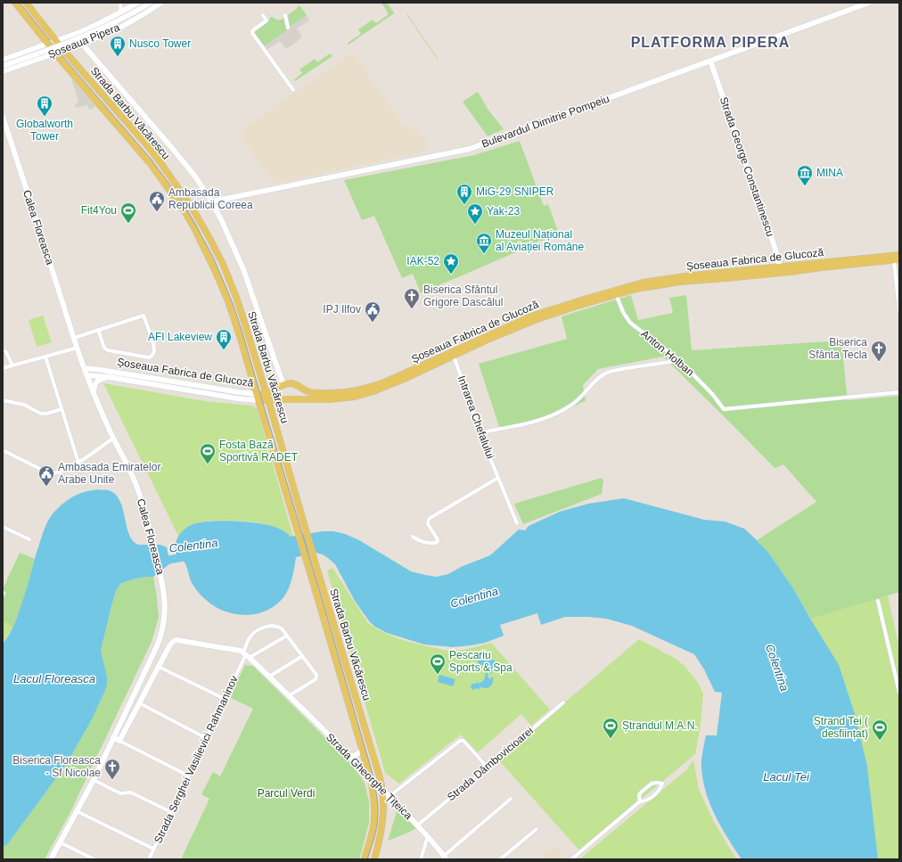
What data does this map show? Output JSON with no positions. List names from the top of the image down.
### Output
{
  "streets": {
    "main road": ["Strada Barbu Văcărescu", "Șoseaua Fabrica de Glucoză"],
    "street": [
      "Șoseaua Pipera",
      "Bulevardul Dimitrie Pompeiu",
      "Strada George Constantinescu",
      "Calea Floreasca",
      "Anton Holban",
      "Intrarea Chefalului",
      "Strada Serghei Vasilievici Rahmaninov",
      "Strada Dâmbovicioarei",
      "Strada Gheorghe Țițeica"
    ]
  },
  "crossings": [
    ["Șoseaua Pipera", "Strada Barbu Văcărescu"],
    ["Strada Barbu Văcărescu", "Șoseaua Fabrica de Glucoză"],
    ["Strada Barbu Văcărescu", "Strada Gheorghe Țițeica"],
    ["Bulevardul Dimitrie Pompeiu", "Strada George Constantinescu"],
    ["Strada George Constantinescu", "Șoseaua Fabrica de Glucoză"],
    ["Calea Floreasca", "Șoseaua Fabrica de Glucoză"],
    ["Șoseaua Fabrica de Glucoză", "Anton Holban"],
    ["Șoseaua Fabrica de Glucoză", "Intrarea Chefalului"],
    ["Strada Serghei Vasilievici Rahmaninov", "Strada Gheorghe Țițeica"],
    ["Strada Dâmbovicioarei", "Strada Gheorghe Țițeica"]
  ],
  "districts": ["PLATFORMA PIPERA"],
  "water": ["Colentina", "Lacul Floreasca", "Lacul Tei"],
  "parks": ["Parcul Verdi"],
  "places": {
    "building": [
      "Nusco Tower",
      "Globalworth Tower",
      "MiG-29 SNIPER",
      "AFI Lakeview"
    ],
    "museum": ["MINA", "Muzeul Național al Aviației Române"],
    "public building": ["Ambasada Republicii Coreea", "IPJ Ilfov", "Ambasada Emiratelor Arabe Unite"],
    "sports": [
      "Fit4You",
      "Fosta Bază Sportivă RADET",
      "Pescariu Sports & Spa",
      "Ștrandul M.A.N.",
      "Ștrand Tei ( desființat)"
    ],
    "place": ["Yak-23", "IAK-52"],
    "church": ["Biserica Sfântul Grigore Dascălul", "Biserica Sfânta Tecla", "Biserica Floreasca - Sf Nicolae"]
  }
}
